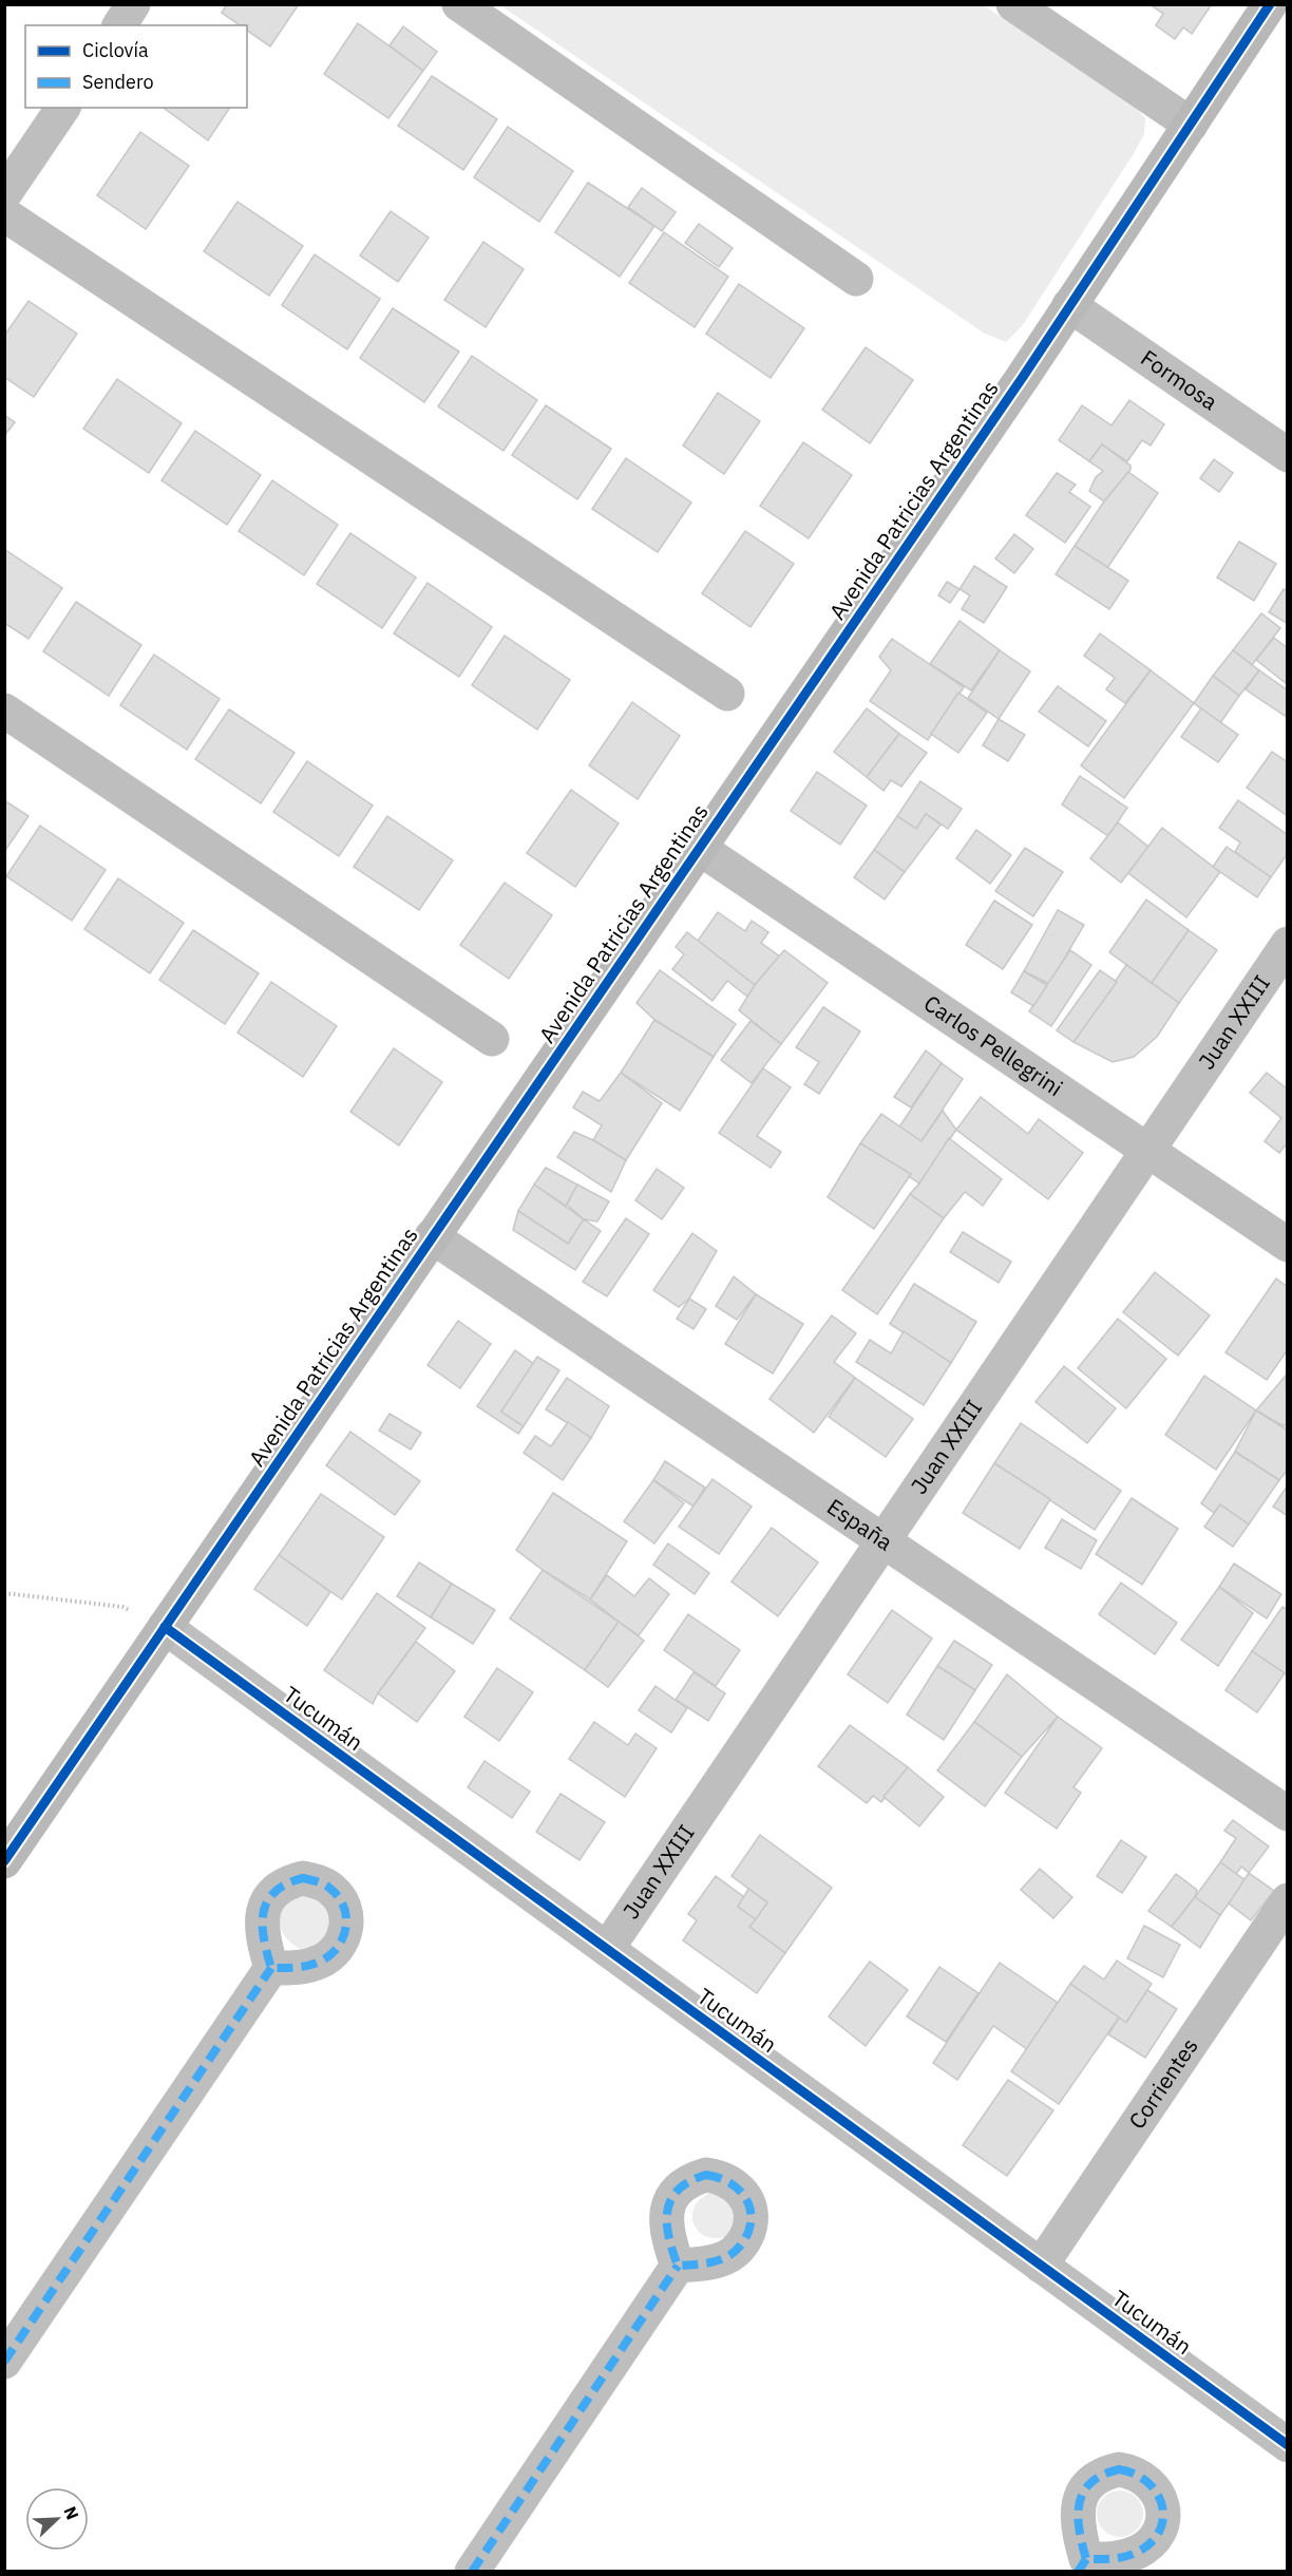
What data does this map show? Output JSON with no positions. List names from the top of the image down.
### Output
{
  "streets": {
    "street": [
      "Formosa",
      "Avenida Patricias Argentinas",
      "Juan XXIII",
      "Carlos Pellegrini",
      "España",
      "Tucumán",
      "Corrientes"
    ]
  },
  "crossings": [
    ["Formosa", "Avenida Patricias Argentinas"],
    ["Avenida Patricias Argentinas", "Carlos Pellegrini"],
    ["Avenida Patricias Argentinas", "España"],
    ["Avenida Patricias Argentinas", "Tucumán"],
    ["Juan XXIII", "Carlos Pellegrini"],
    ["Juan XXIII", "España"],
    ["Juan XXIII", "Tucumán"],
    ["Tucumán", "Corrientes"]
  ],
  "legend": ["Ciclovía", "Sendero"],
  "north": "top right"
}
